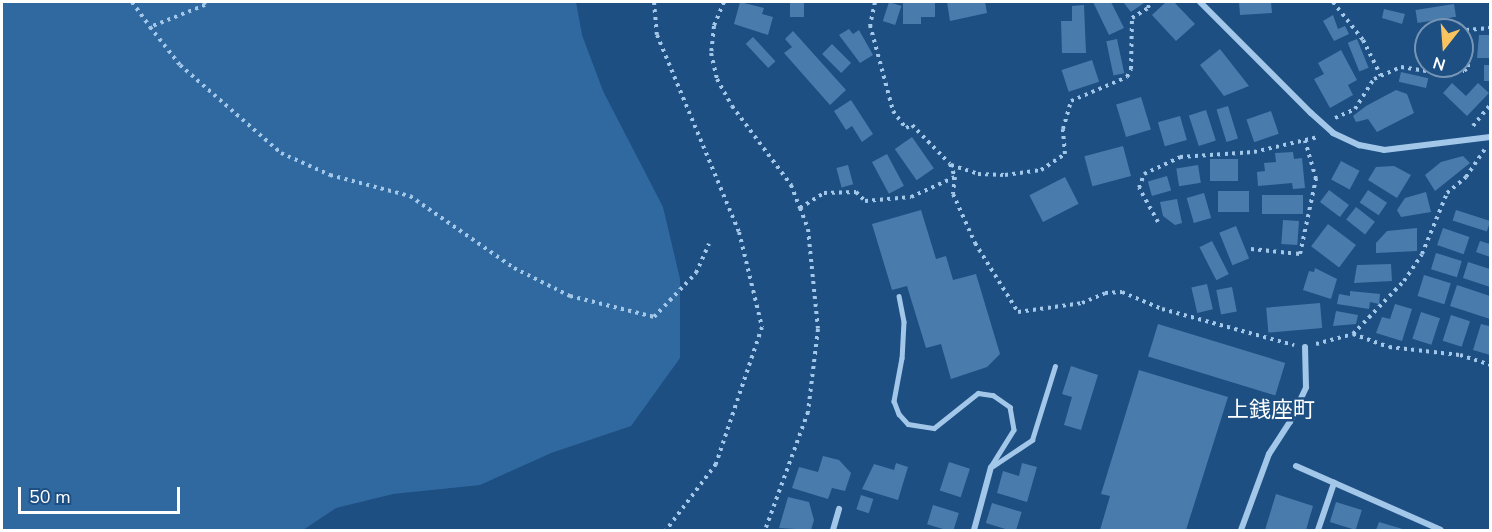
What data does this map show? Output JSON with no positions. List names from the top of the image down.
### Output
{
  "districts": ["上銭座町"],
  "scale_bar": "50 m",
  "north": "bottom"
}
